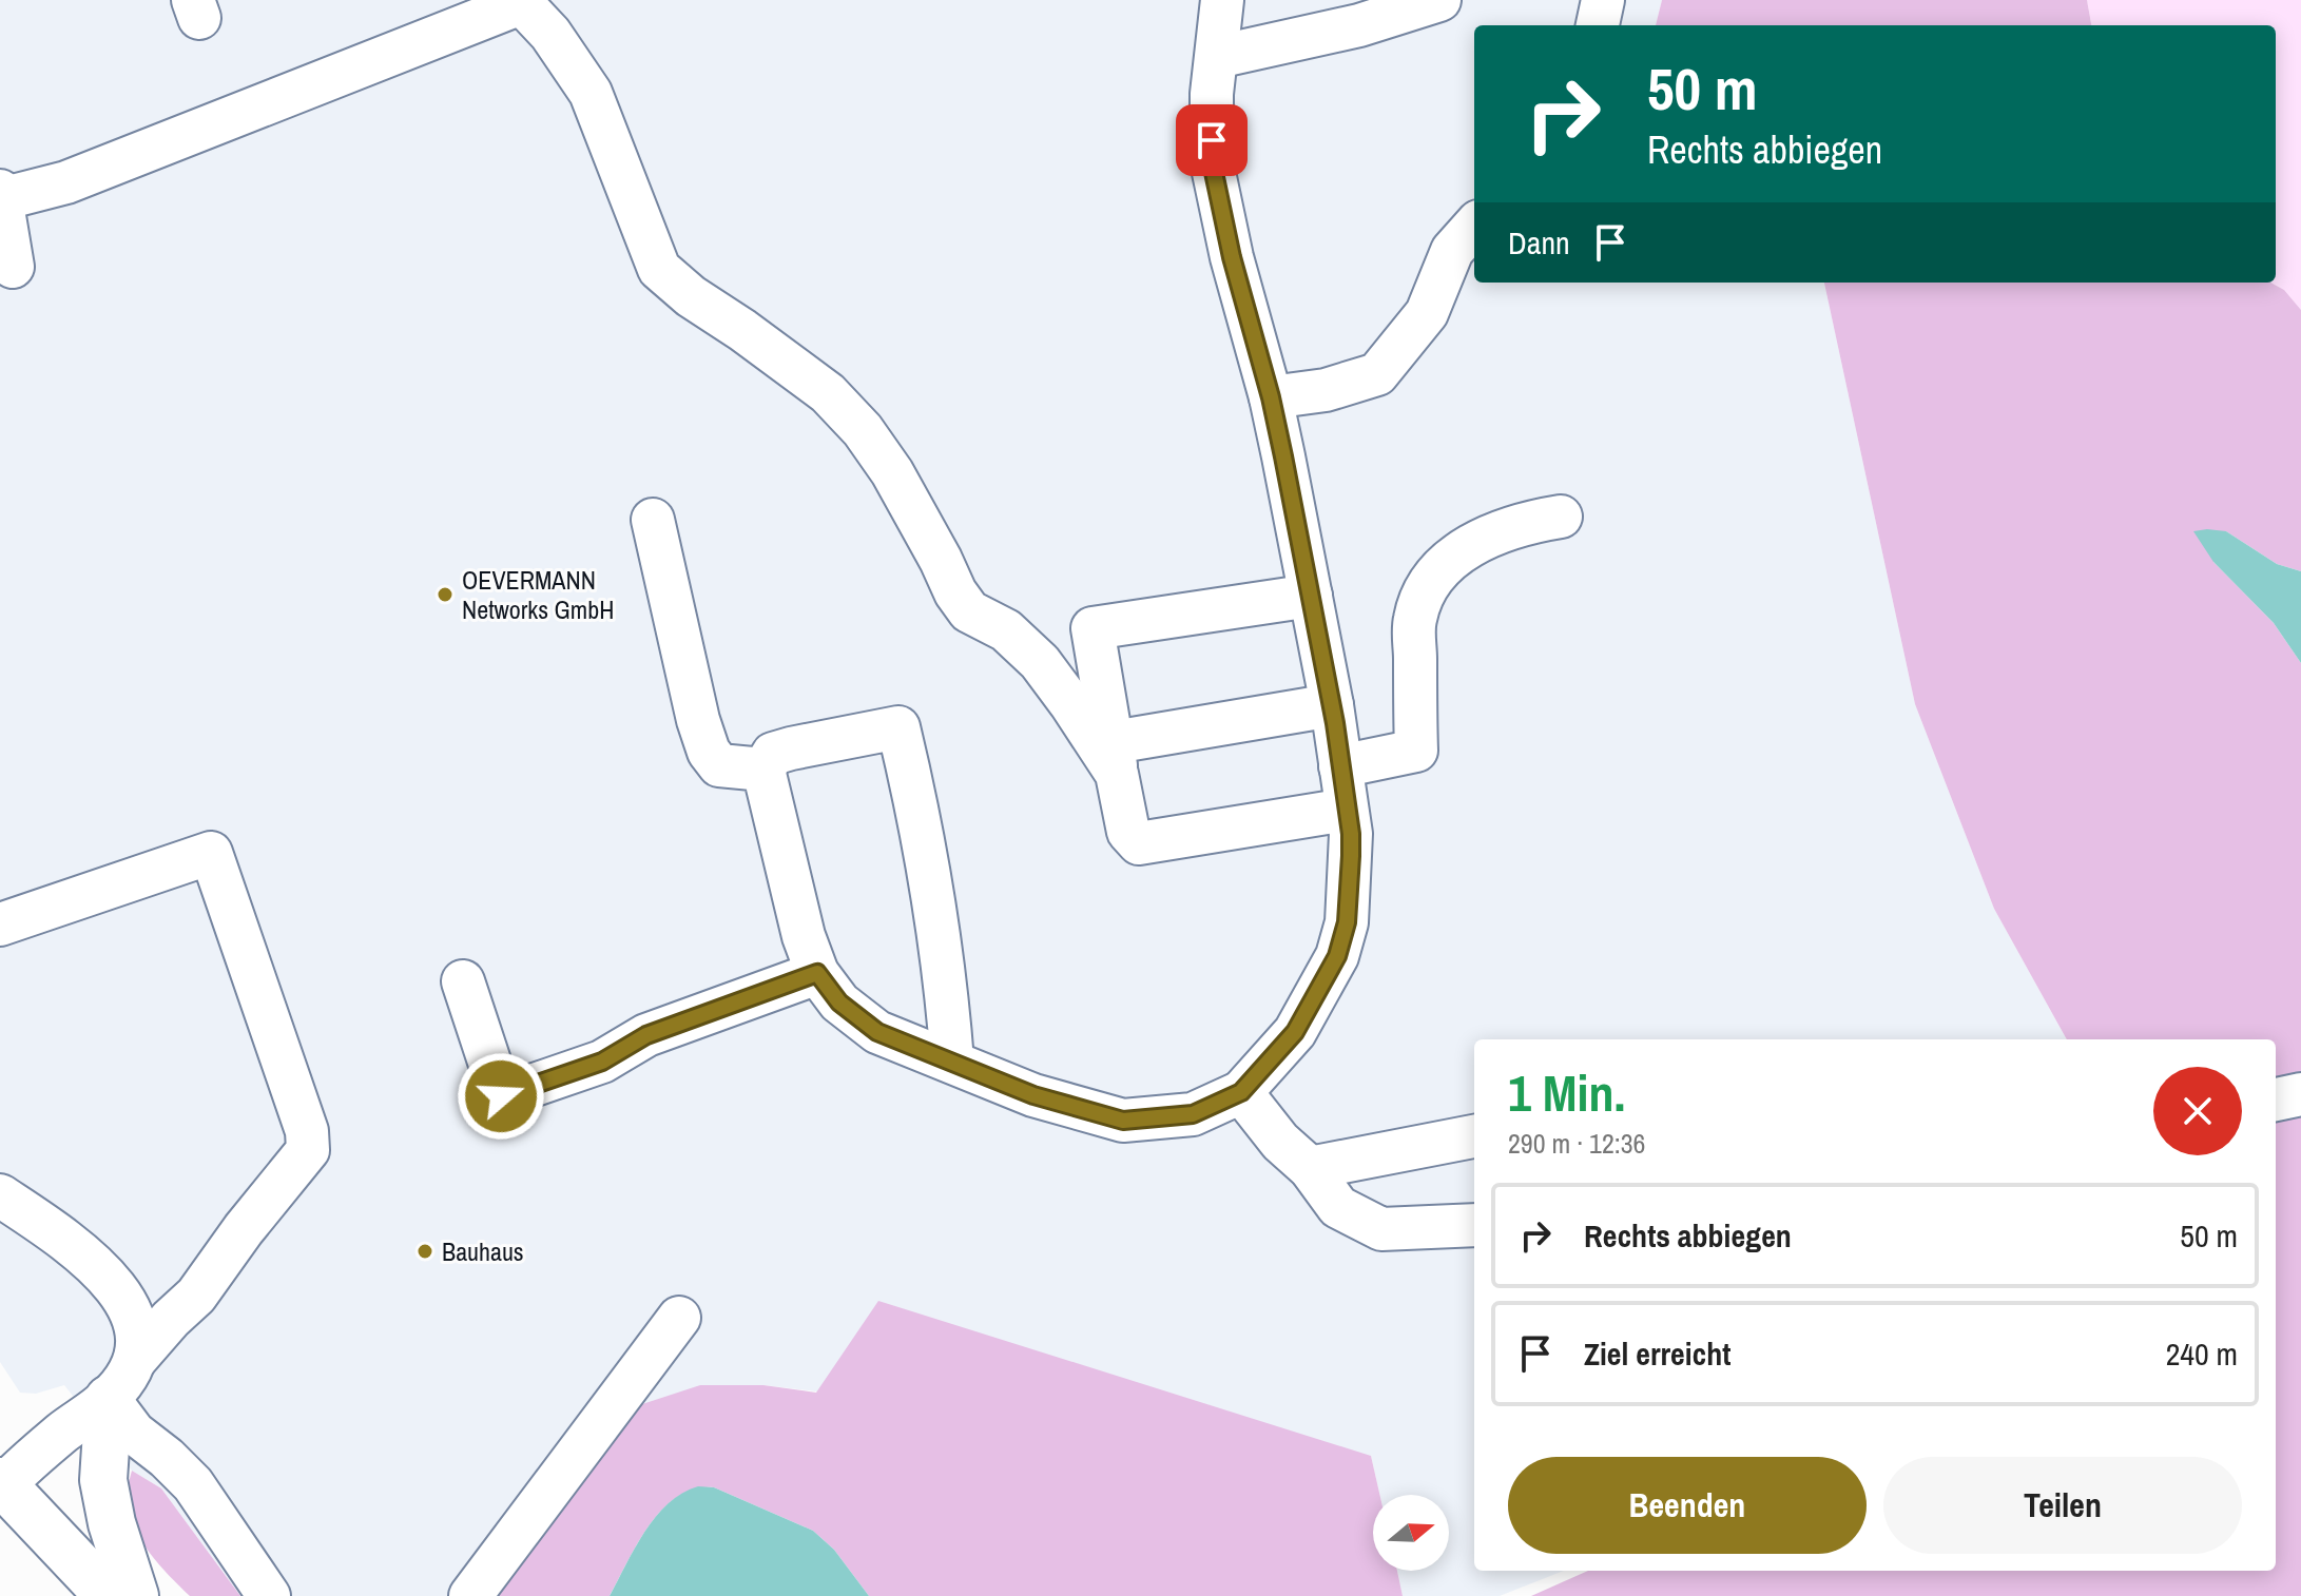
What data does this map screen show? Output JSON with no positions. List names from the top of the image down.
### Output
{
  "places": ["OEVERMANN Networks GmbH", "Bauhaus"],
  "north": "right",
  "page": {
    "turn": ["50 m", "Rechts abbiegen"],
    "then": "Dann",
    "heading": ["1 Min.", "290 m · 12:36"],
    "list": [
      {
        "name": "Rechts abbiegen",
        "value": "50 m"
      },
      {
        "name": "Ziel erreicht",
        "value": "240 m"
      }
    ],
    "buttons": ["Beenden", "Teilen"]
  }
}
